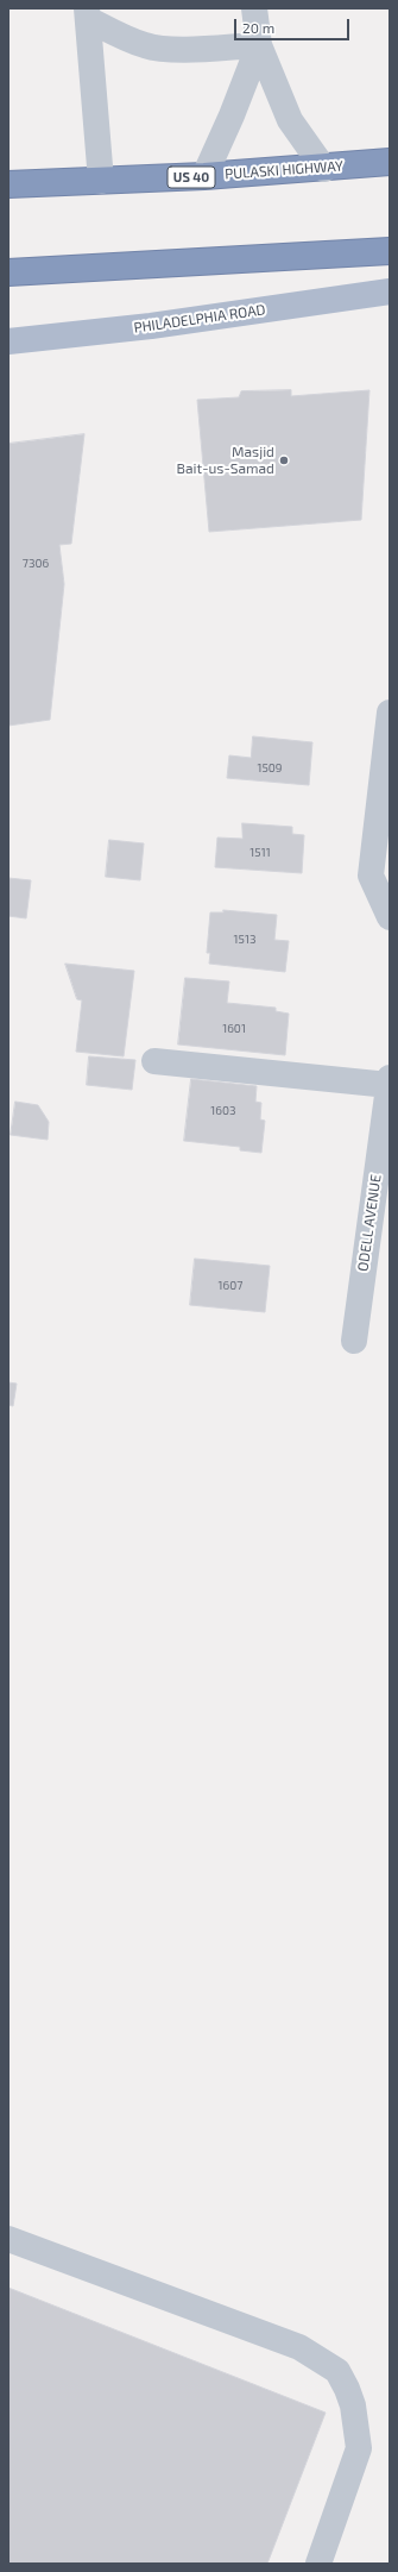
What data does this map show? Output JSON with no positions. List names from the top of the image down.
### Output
{
  "streets": {
    "highway": ["PULASKI HIGHWAY", "US 40"],
    "main road": ["PHILADELPHIA ROAD"],
    "street": ["ODELL AVENUE"]
  },
  "places": ["Masjid Bait-us-Samad"],
  "house_numbers": [
    "7306",
    "1509",
    "1511",
    "1513",
    "1601",
    "1603",
    "1607"
  ],
  "scale_bar": "20 m"
}
